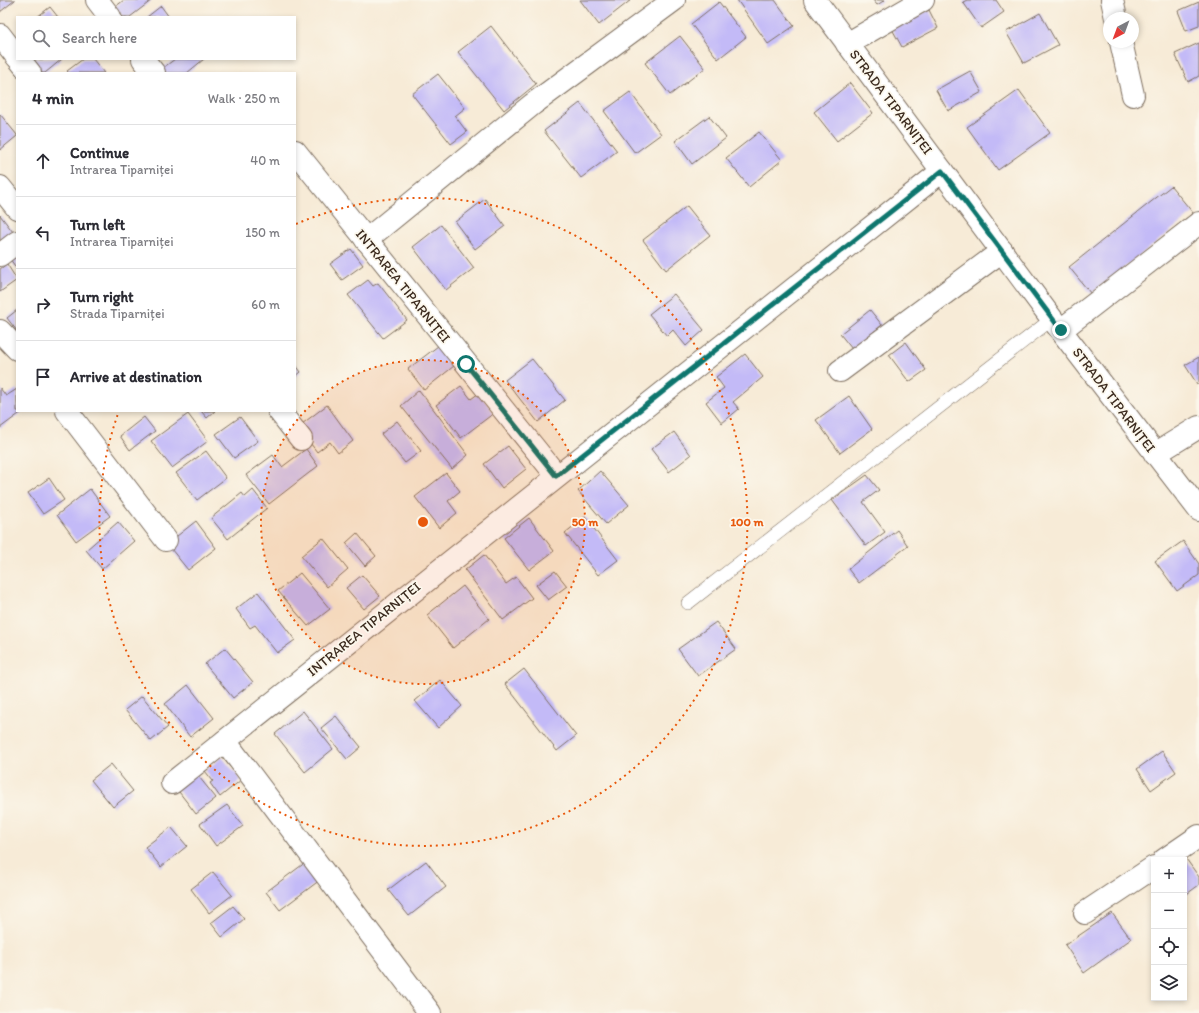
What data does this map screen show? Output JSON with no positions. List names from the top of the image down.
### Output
{
  "streets": {
    "street": ["STRADA TIPARNIȚEI", "INTRAREA TIPARNIȚEI"]
  },
  "crossings": [
    ["STRADA TIPARNIȚEI", "INTRAREA TIPARNIȚEI"]
  ],
  "north": "bottom left",
  "page": {
    "search": "Search here",
    "heading": ["4 min", "Walk · 250 m"],
    "list": [
      ["Continue", "Intrarea Tiparniței", "40 m"],
      ["Turn left", "Intrarea Tiparniței", "150 m"],
      ["Turn right", "Strada Tiparniței", "60 m"],
      "Arrive at destination"
    ],
    "map_buttons": ["+", "−"]
  },
  "rings": ["50 m", "100 m"]
}
